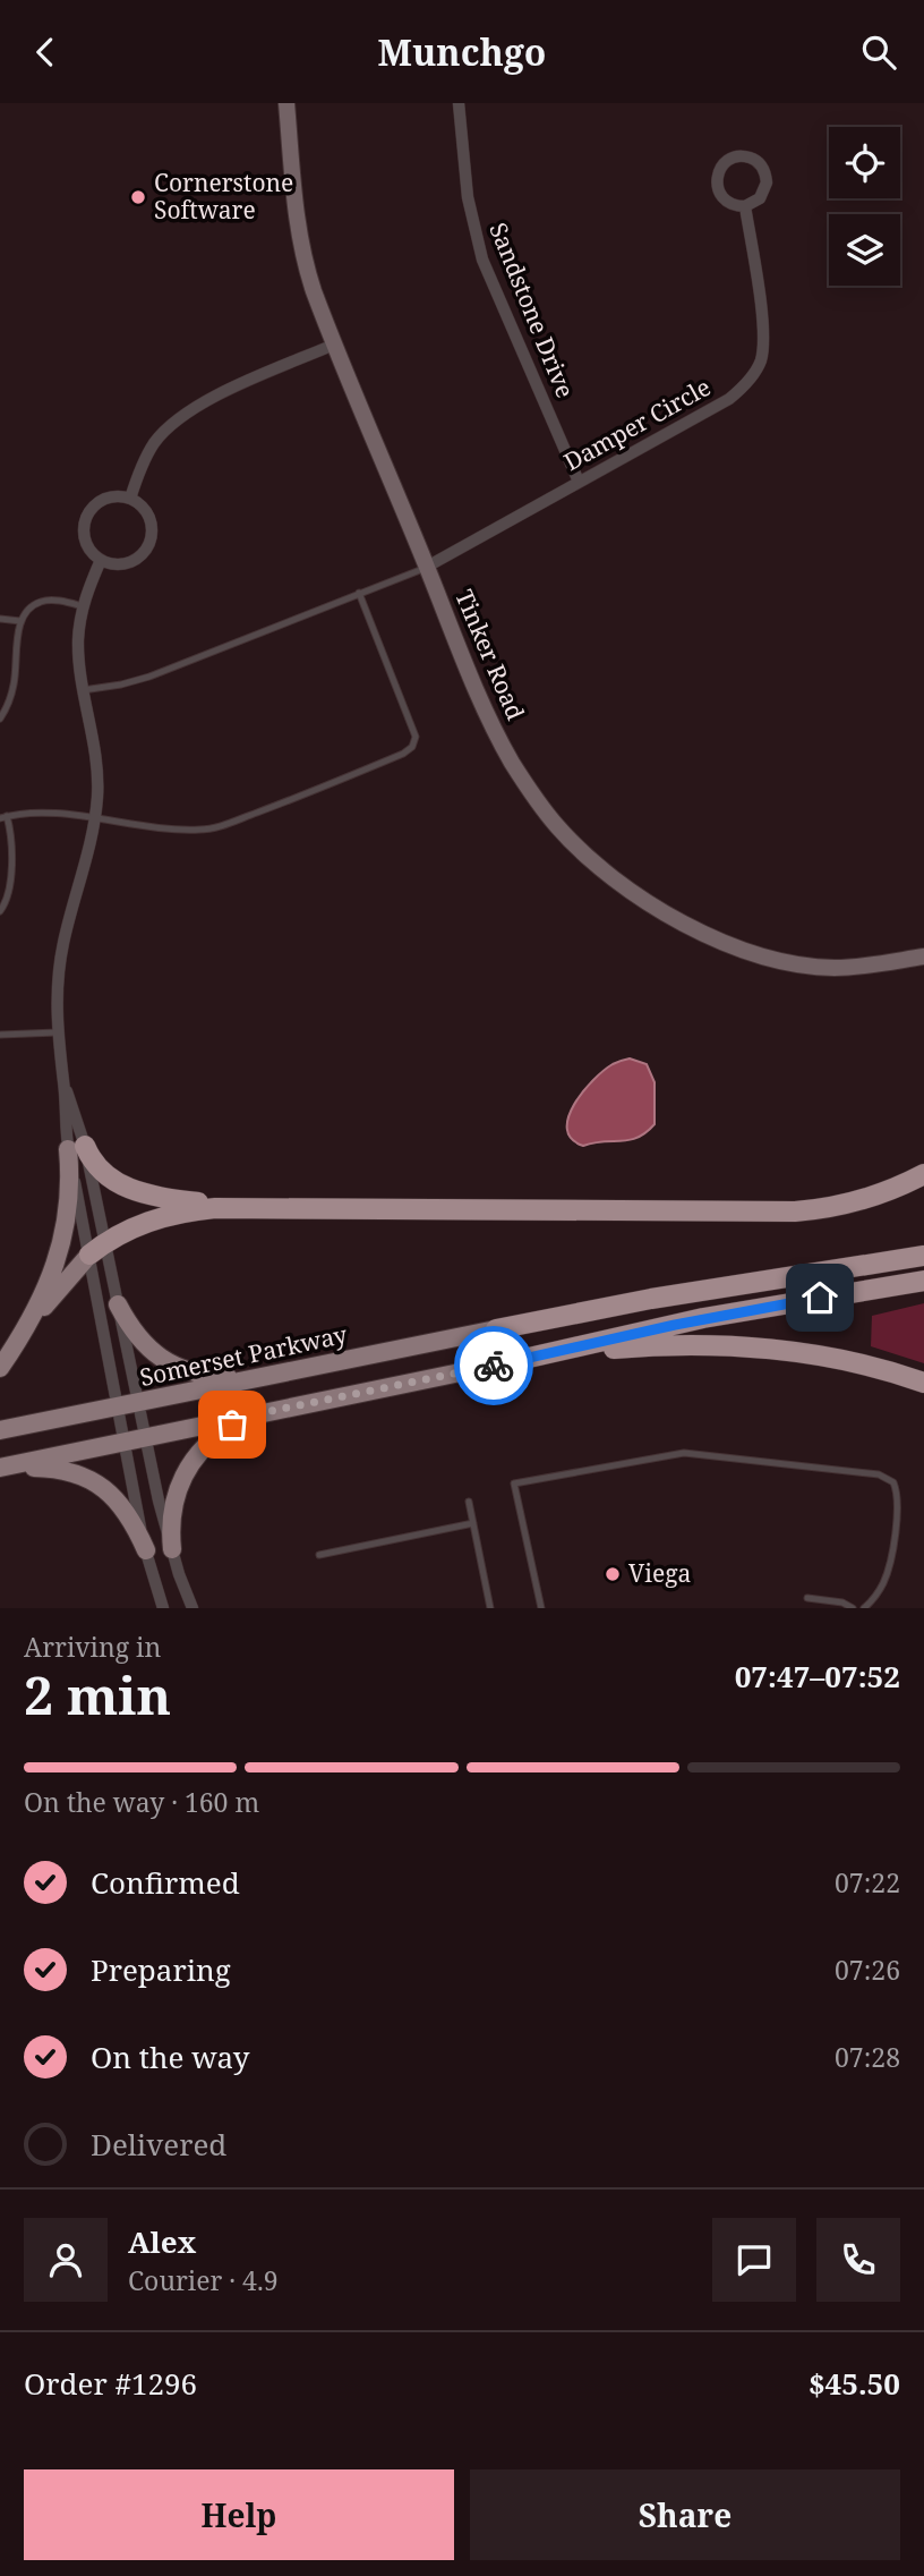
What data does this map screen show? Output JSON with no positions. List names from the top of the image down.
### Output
{
  "streets": {
    "main road": ["Somerset Parkway"],
    "street": ["Sandstone Drive", "Damper Circle", "Tinker Road"]
  },
  "crossings": [
    ["Sandstone Drive", "Damper Circle"],
    ["Damper Circle", "Tinker Road"]
  ],
  "places": ["Cornerstone Software", "Viega"],
  "page": {
    "header": "Munchgo",
    "heading": ["2 min", "Arriving in", "07:47–07:52"],
    "panel": [
      "Alex",
      "Courier · 4.9",
      "Order #1296",
      "$45.50"
    ],
    "bar": "On the way · 160 m",
    "list": [
      ["Confirmed", "07:22"],
      ["Preparing", "07:26"],
      ["On the way", "07:28"],
      "Delivered"
    ],
    "buttons": ["Help", "Share"]
  }
}
